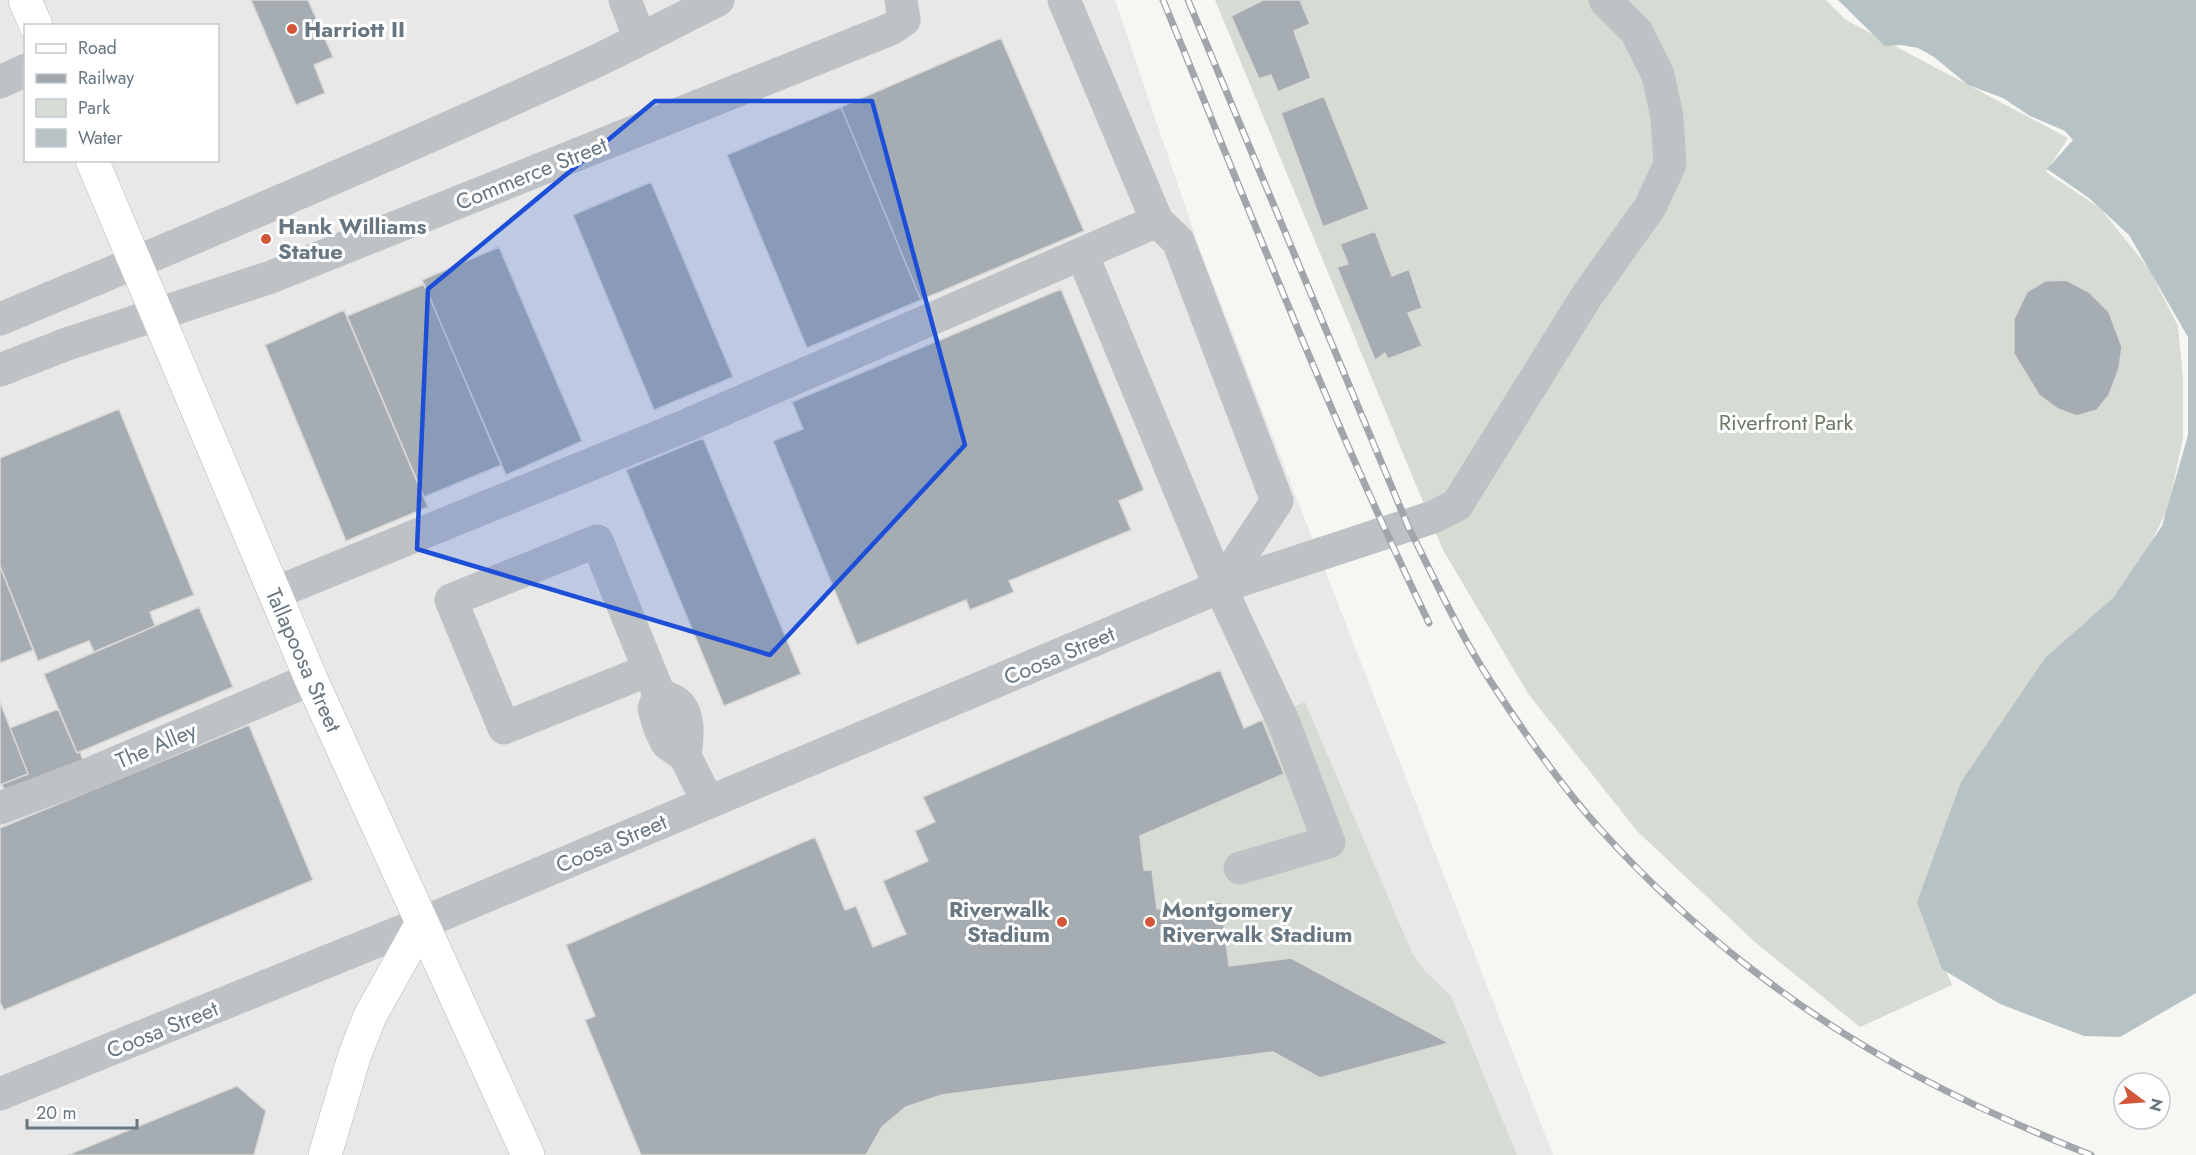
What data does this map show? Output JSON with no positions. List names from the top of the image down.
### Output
{
  "streets": {
    "main road": ["Tallapoosa Street"],
    "street": ["Commerce Street", "Coosa Street", "The Alley"]
  },
  "crossings": [
    ["Commerce Street", "Tallapoosa Street"],
    ["Coosa Street", "Tallapoosa Street"],
    ["Tallapoosa Street", "The Alley"]
  ],
  "parks": ["Riverfront Park"],
  "places": [
    "Harriott II",
    "Hank Williams Statue",
    "Riverwalk Stadium",
    "Montgomery Riverwalk Stadium"
  ],
  "legend": [
    "Road",
    "Railway",
    "Park",
    "Water"
  ],
  "scale_bar": "20 m",
  "north": "right"
}
